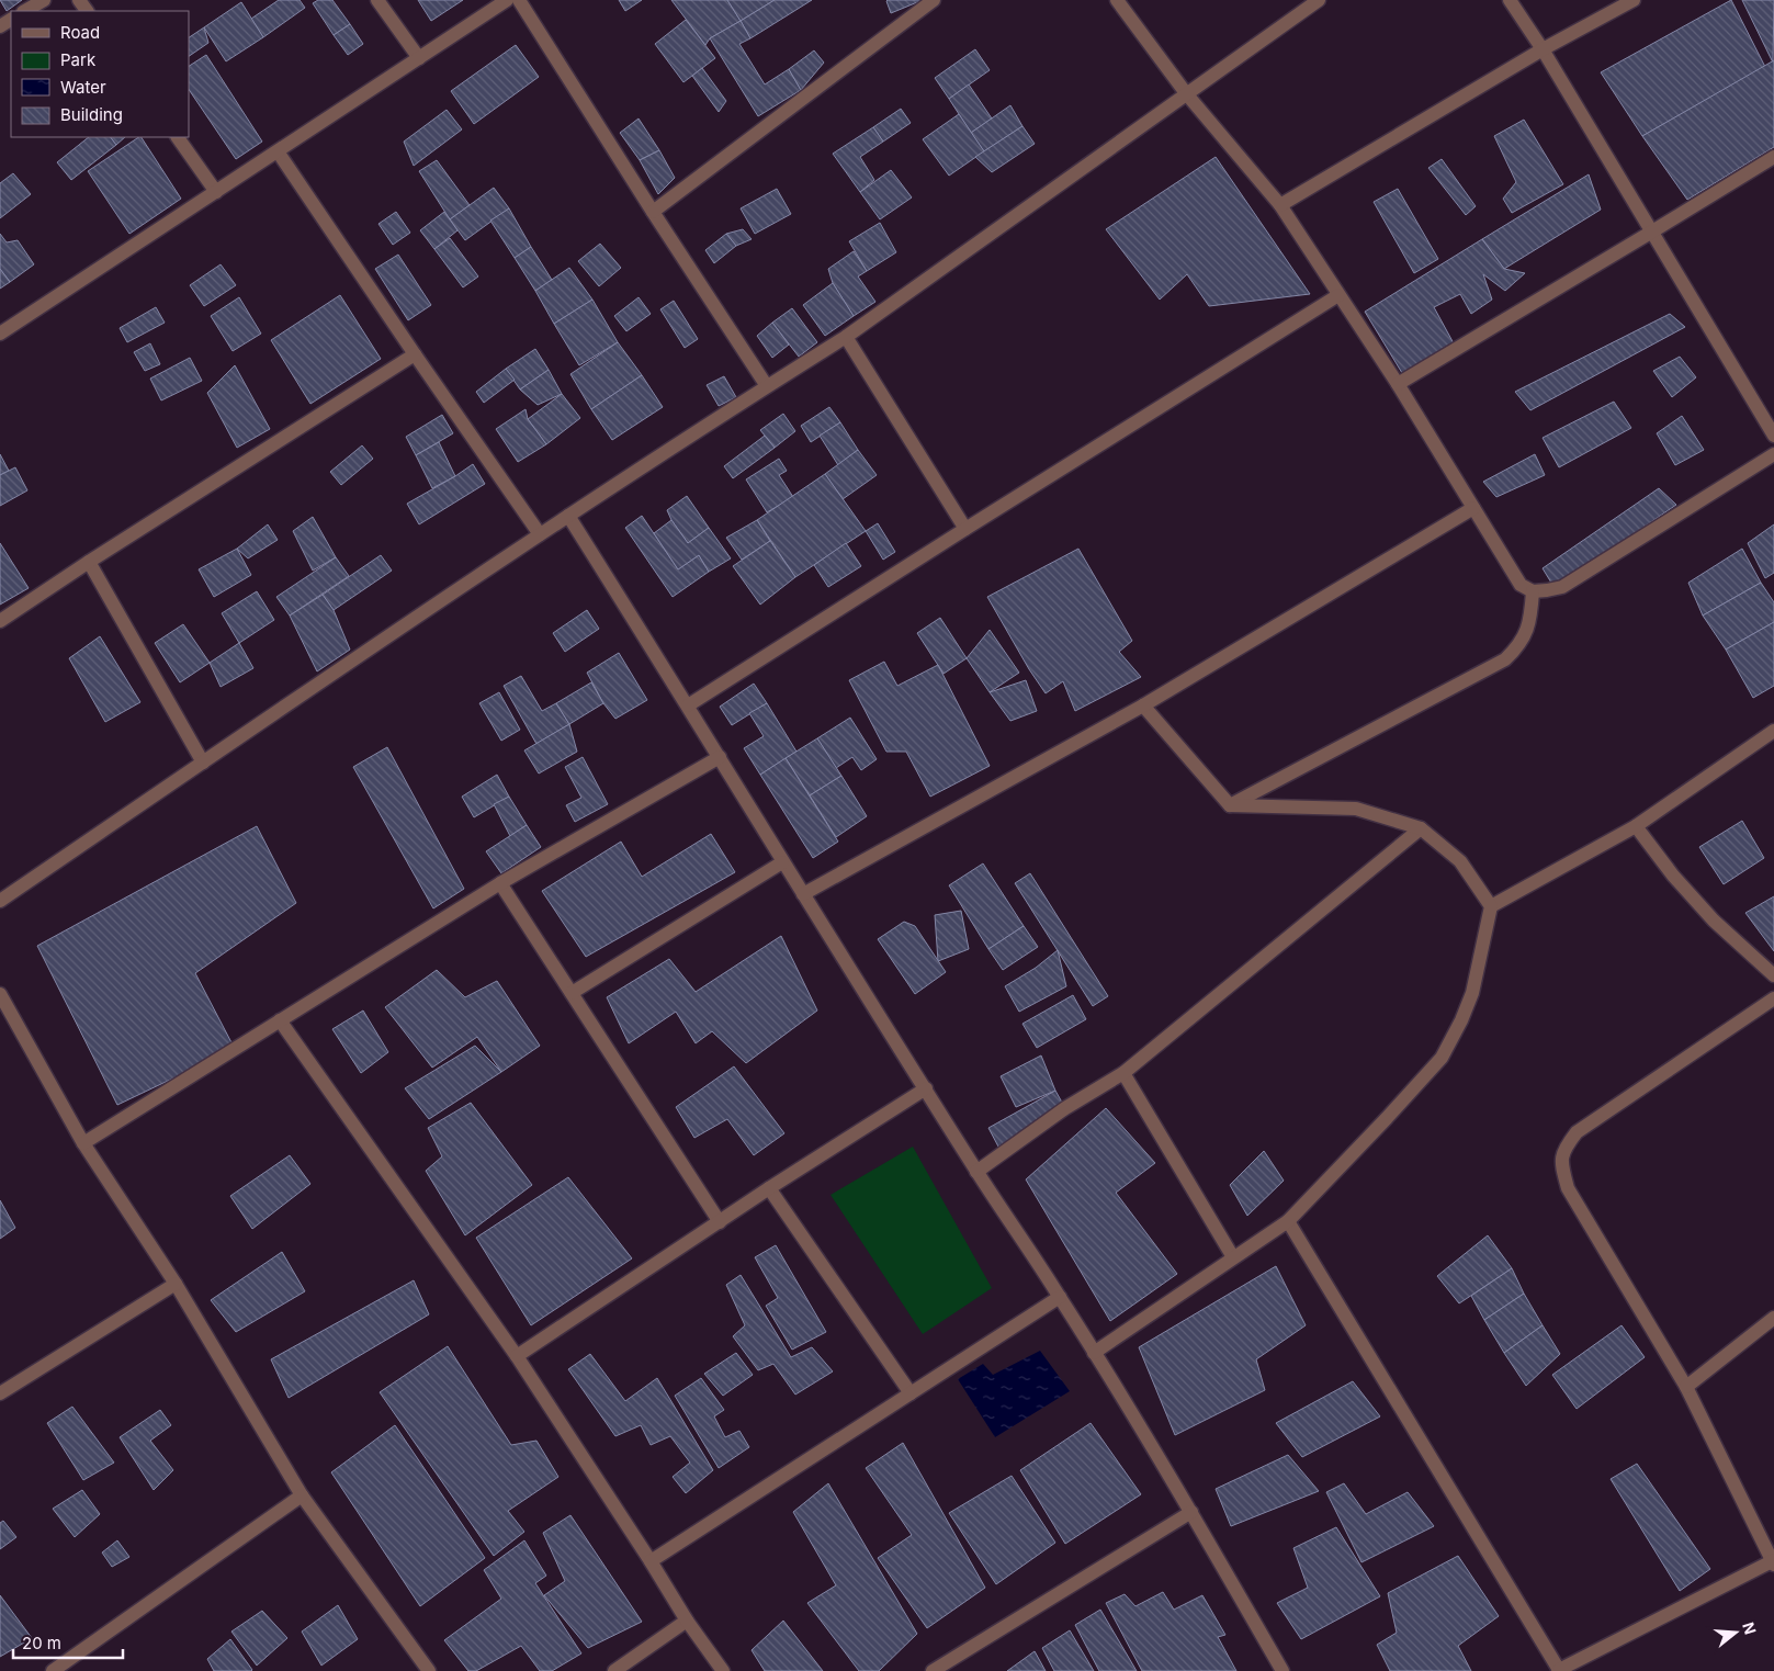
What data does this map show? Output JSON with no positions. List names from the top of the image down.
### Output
{
  "legend": [
    "Road",
    "Park",
    "Water",
    "Building"
  ],
  "scale_bar": "20 m",
  "north": "right"
}
